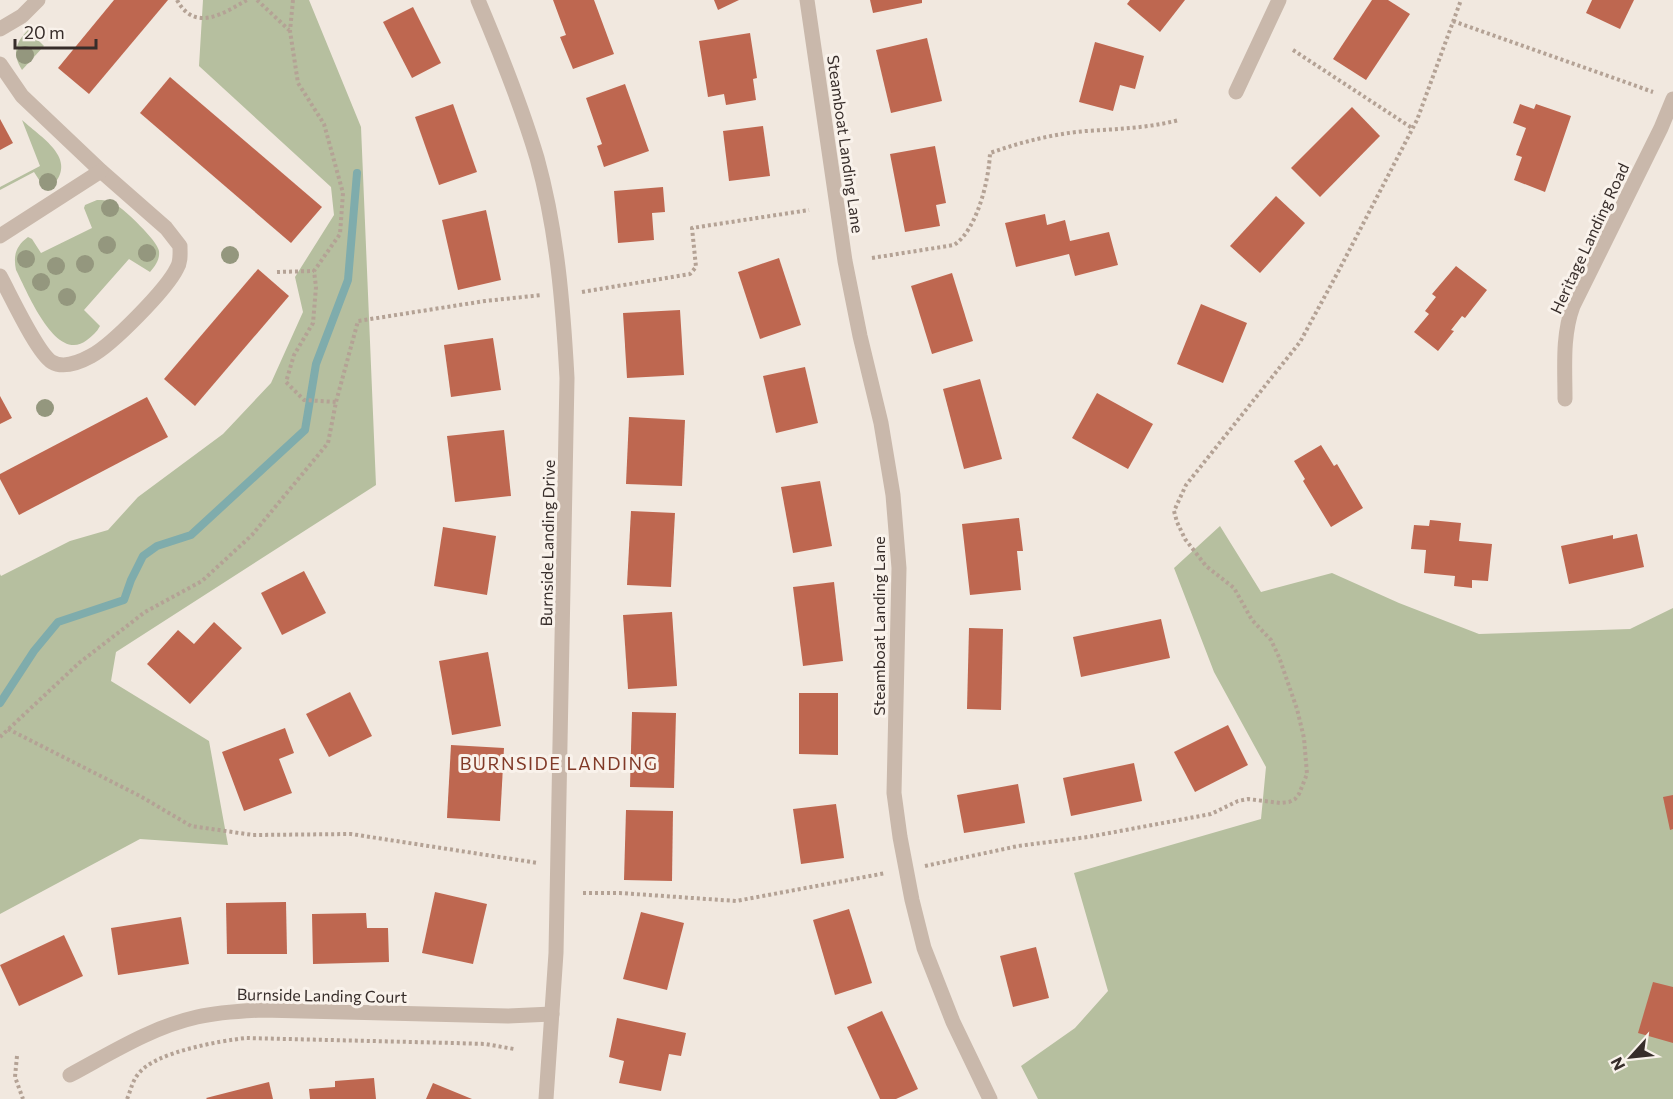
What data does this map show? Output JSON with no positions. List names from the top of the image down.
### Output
{
  "streets": {
    "street": [
      "Steamboat Landing Lane",
      "Heritage Landing Road",
      "Burnside Landing Drive",
      "Burnside Landing Court"
    ]
  },
  "crossings": [
    ["Burnside Landing Drive", "Burnside Landing Court"]
  ],
  "districts": ["BURNSIDE LANDING"],
  "scale_bar": "20 m",
  "north": "bottom left"
}
